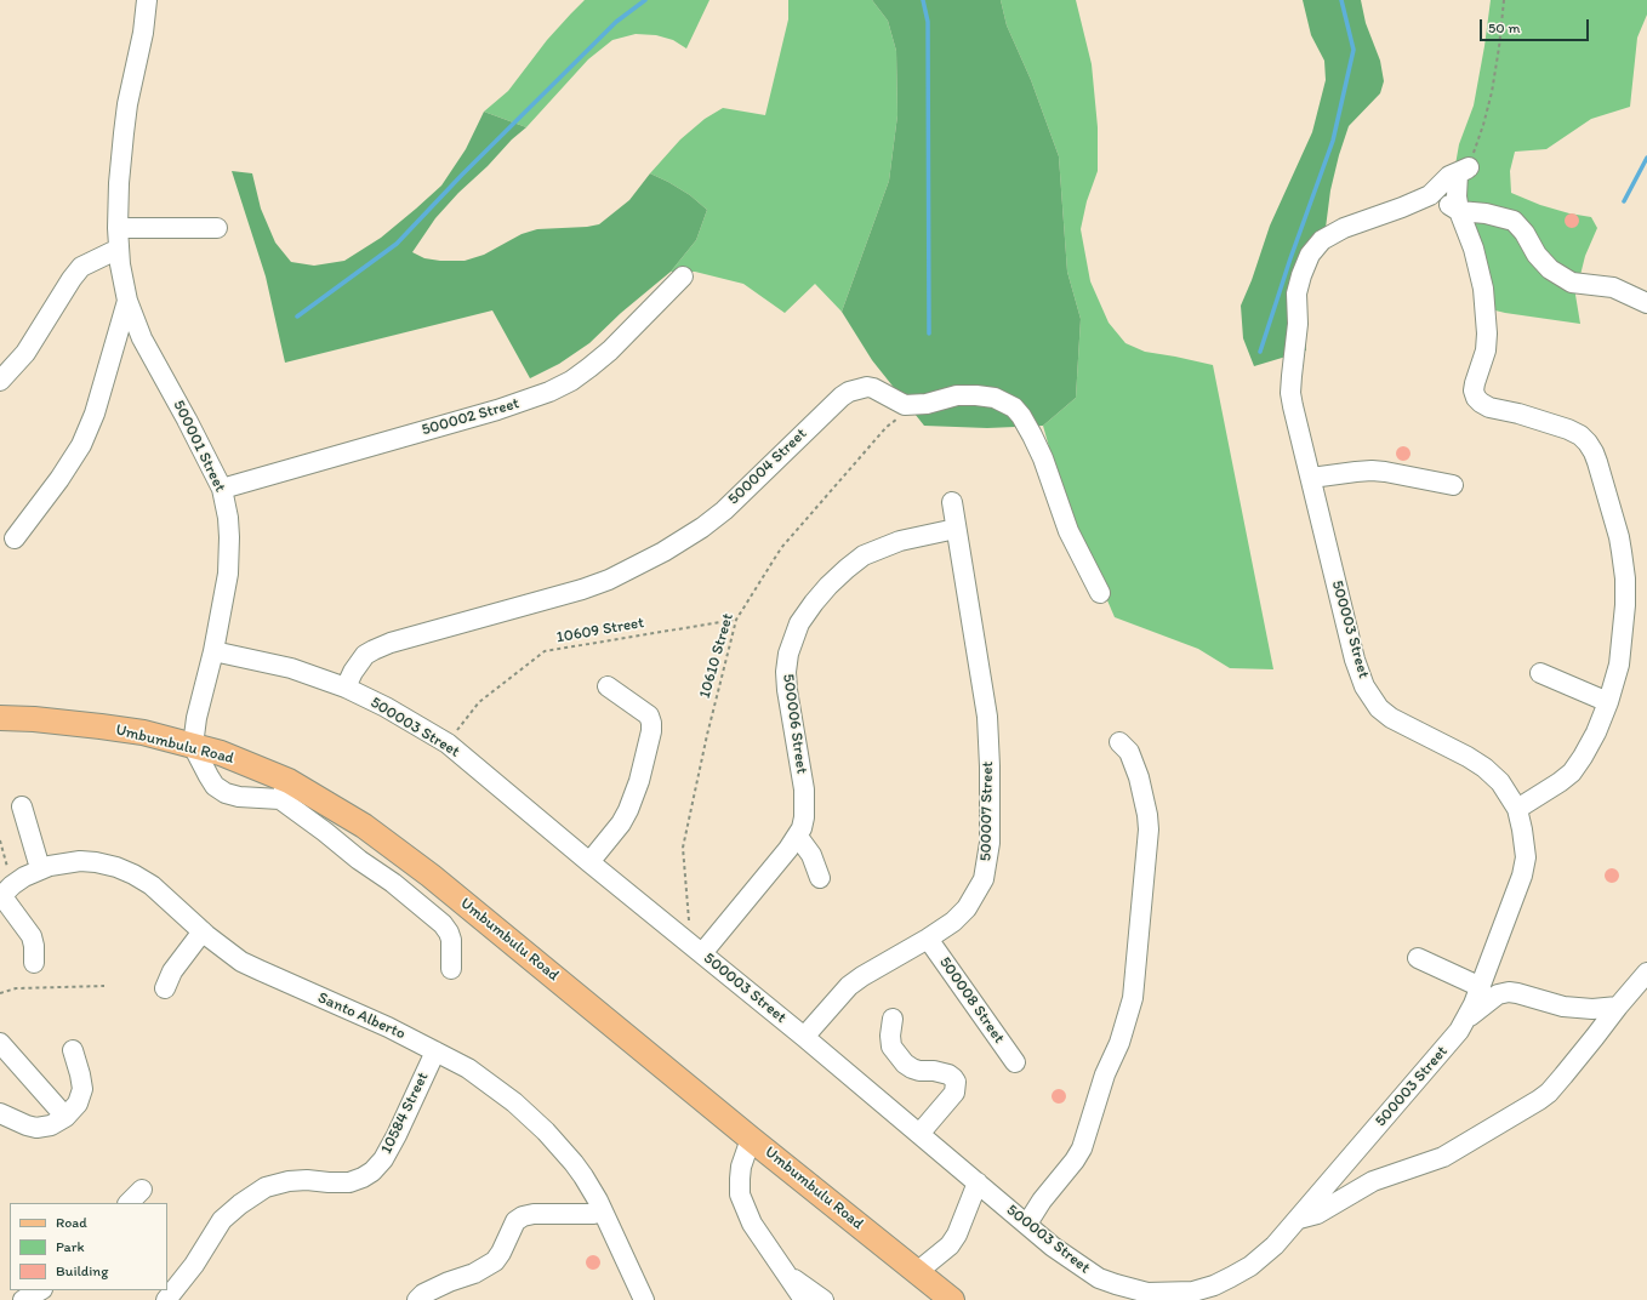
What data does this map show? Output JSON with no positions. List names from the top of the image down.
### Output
{
  "streets": {
    "main road": ["Umbumbulu Road"],
    "street": [
      "500002 Street",
      "500001 Street",
      "500004 Street",
      "500003 Street",
      "500006 Street",
      "500007 Street",
      "500008 Street",
      "Santo Alberto",
      "10584 Street"
    ],
    "path": ["10609 Street", "10610 Street"]
  },
  "crossings": [
    ["500002 Street", "500001 Street"],
    ["500001 Street", "500003 Street"],
    ["500001 Street", "Umbumbulu Road"],
    ["500004 Street", "500003 Street"],
    ["500004 Street", "10610 Street"],
    ["500003 Street", "10609 Street"],
    ["500003 Street", "10610 Street"],
    ["500003 Street", "500006 Street"],
    ["500003 Street", "500007 Street"],
    ["10609 Street", "10610 Street"],
    ["10610 Street", "500006 Street"],
    ["500006 Street", "500007 Street"],
    ["500007 Street", "500008 Street"],
    ["Santo Alberto", "10584 Street"]
  ],
  "legend": ["Road", "Park", "Building"],
  "scale_bar": "50 m"
}
